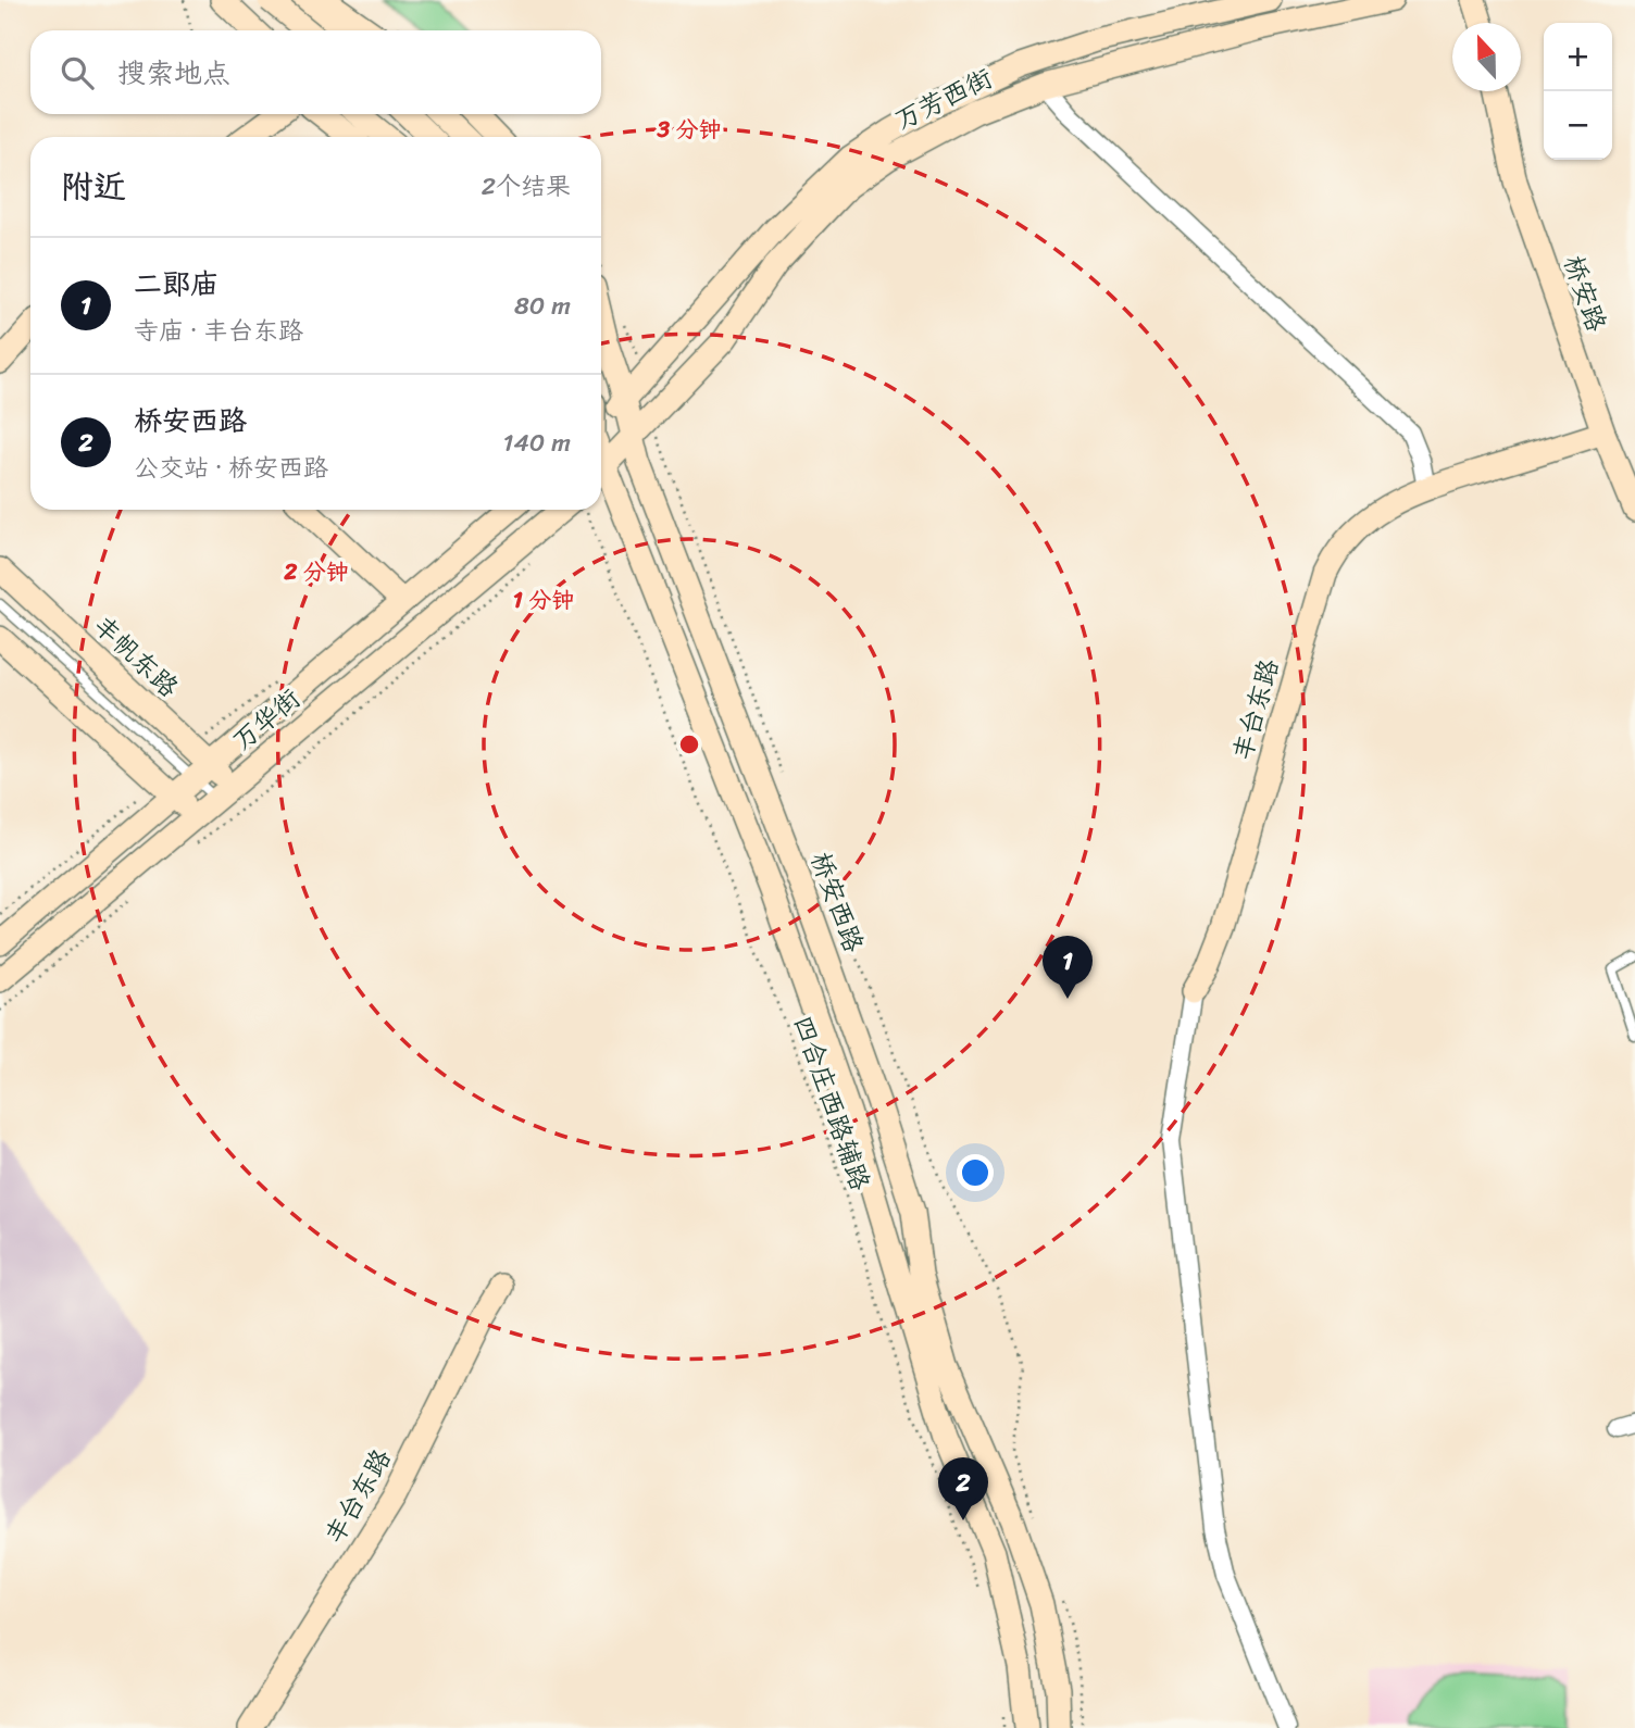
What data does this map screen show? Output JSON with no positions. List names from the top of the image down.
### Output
{
  "streets": {
    "main road": [
      "万芳西街",
      "桥安路",
      "丰帆东路",
      "丰台东路",
      "万华街",
      "桥安西路"
    ],
    "path": ["四合庄西路辅路"]
  },
  "crossings": [
    ["万芳西街", "桥安西路"],
    ["丰帆东路", "万华街"]
  ],
  "north": "top",
  "page": {
    "map_buttons": ["+", "−"],
    "search": "搜索地点",
    "heading": ["附近", "2个结果"],
    "list": [
      {
        "mark": "1",
        "name": "二郎庙",
        "note": "寺庙 · 丰台东路",
        "value": "80 m"
      },
      {
        "mark": "2",
        "name": "桥安西路",
        "note": "公交站 · 桥安西路",
        "value": "140 m"
      }
    ],
    "pins": ["1", "2"]
  },
  "rings": ["3 分钟", "2 分钟", "1 分钟"]
}
